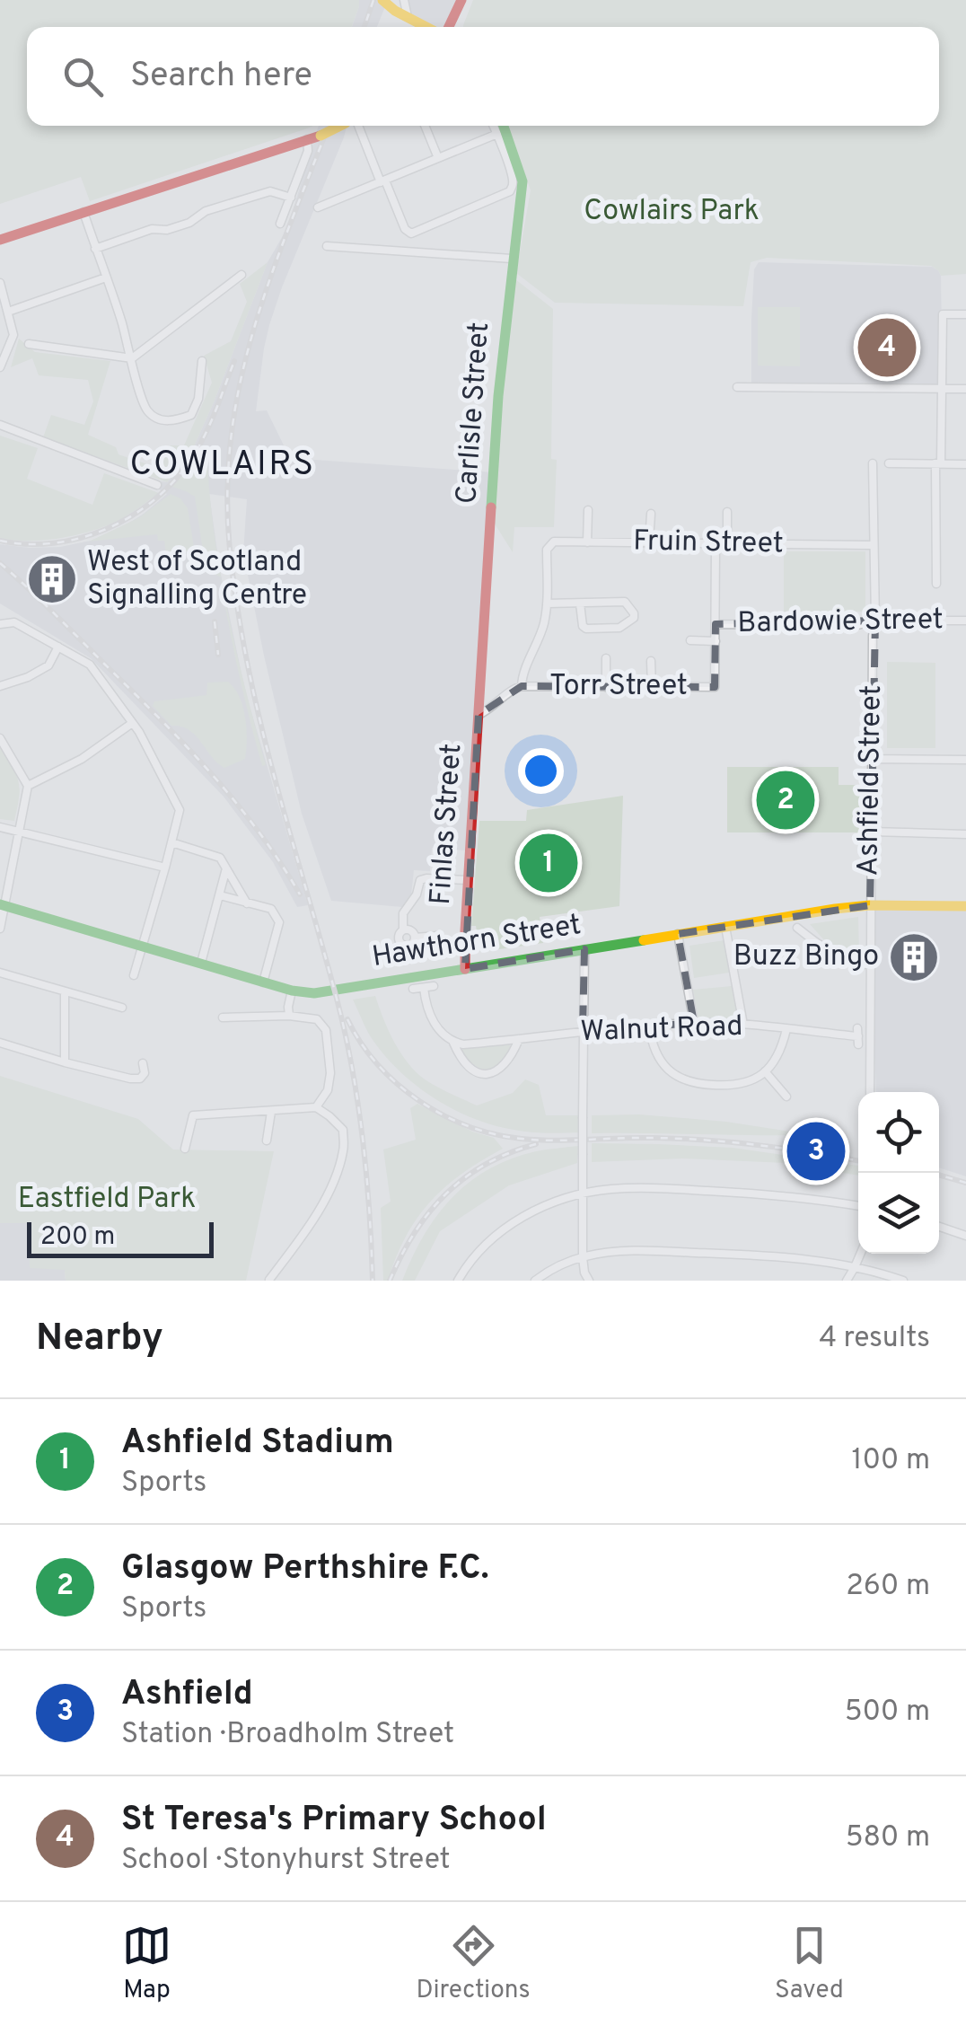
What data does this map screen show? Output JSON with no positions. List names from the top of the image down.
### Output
{
  "streets": {
    "street": [
      "Carlisle Street",
      "Fruin Street",
      "Bardowie Street",
      "Torr Street",
      "Ashfield Street",
      "Finlas Street",
      "Hawthorn Street",
      "Walnut Road"
    ]
  },
  "crossings": [
    ["Carlisle Street", "Finlas Street"],
    ["Fruin Street", "Ashfield Street"],
    ["Bardowie Street", "Ashfield Street"],
    ["Torr Street", "Finlas Street"],
    ["Ashfield Street", "Hawthorn Street"],
    ["Finlas Street", "Hawthorn Street"]
  ],
  "districts": ["COWLAIRS"],
  "parks": ["Cowlairs Park", "Eastfield Park"],
  "places": {
    "building": ["West of Scotland Signalling Centre", "Buzz Bingo"]
  },
  "scale_bar": "200 m",
  "page": {
    "search": "Search here",
    "pins": [
      "4",
      "2",
      "1",
      "3"
    ],
    "scale": "200 m",
    "heading": ["Nearby", "4 results"],
    "list": [
      {
        "mark": "1",
        "name": "Ashfield Stadium",
        "note": "Sports",
        "value": "100 m"
      },
      {
        "mark": "2",
        "name": "Glasgow Perthshire F.C.",
        "note": "Sports",
        "value": "260 m"
      },
      {
        "mark": "3",
        "name": "Ashfield",
        "note": "Station · Broadholm Street",
        "value": "500 m"
      },
      {
        "mark": "4",
        "name": "St Teresa's Primary School",
        "note": "School · Stonyhurst Street",
        "value": "580 m"
      }
    ],
    "nav": ["Map", "Directions", "Saved"]
  }
}
